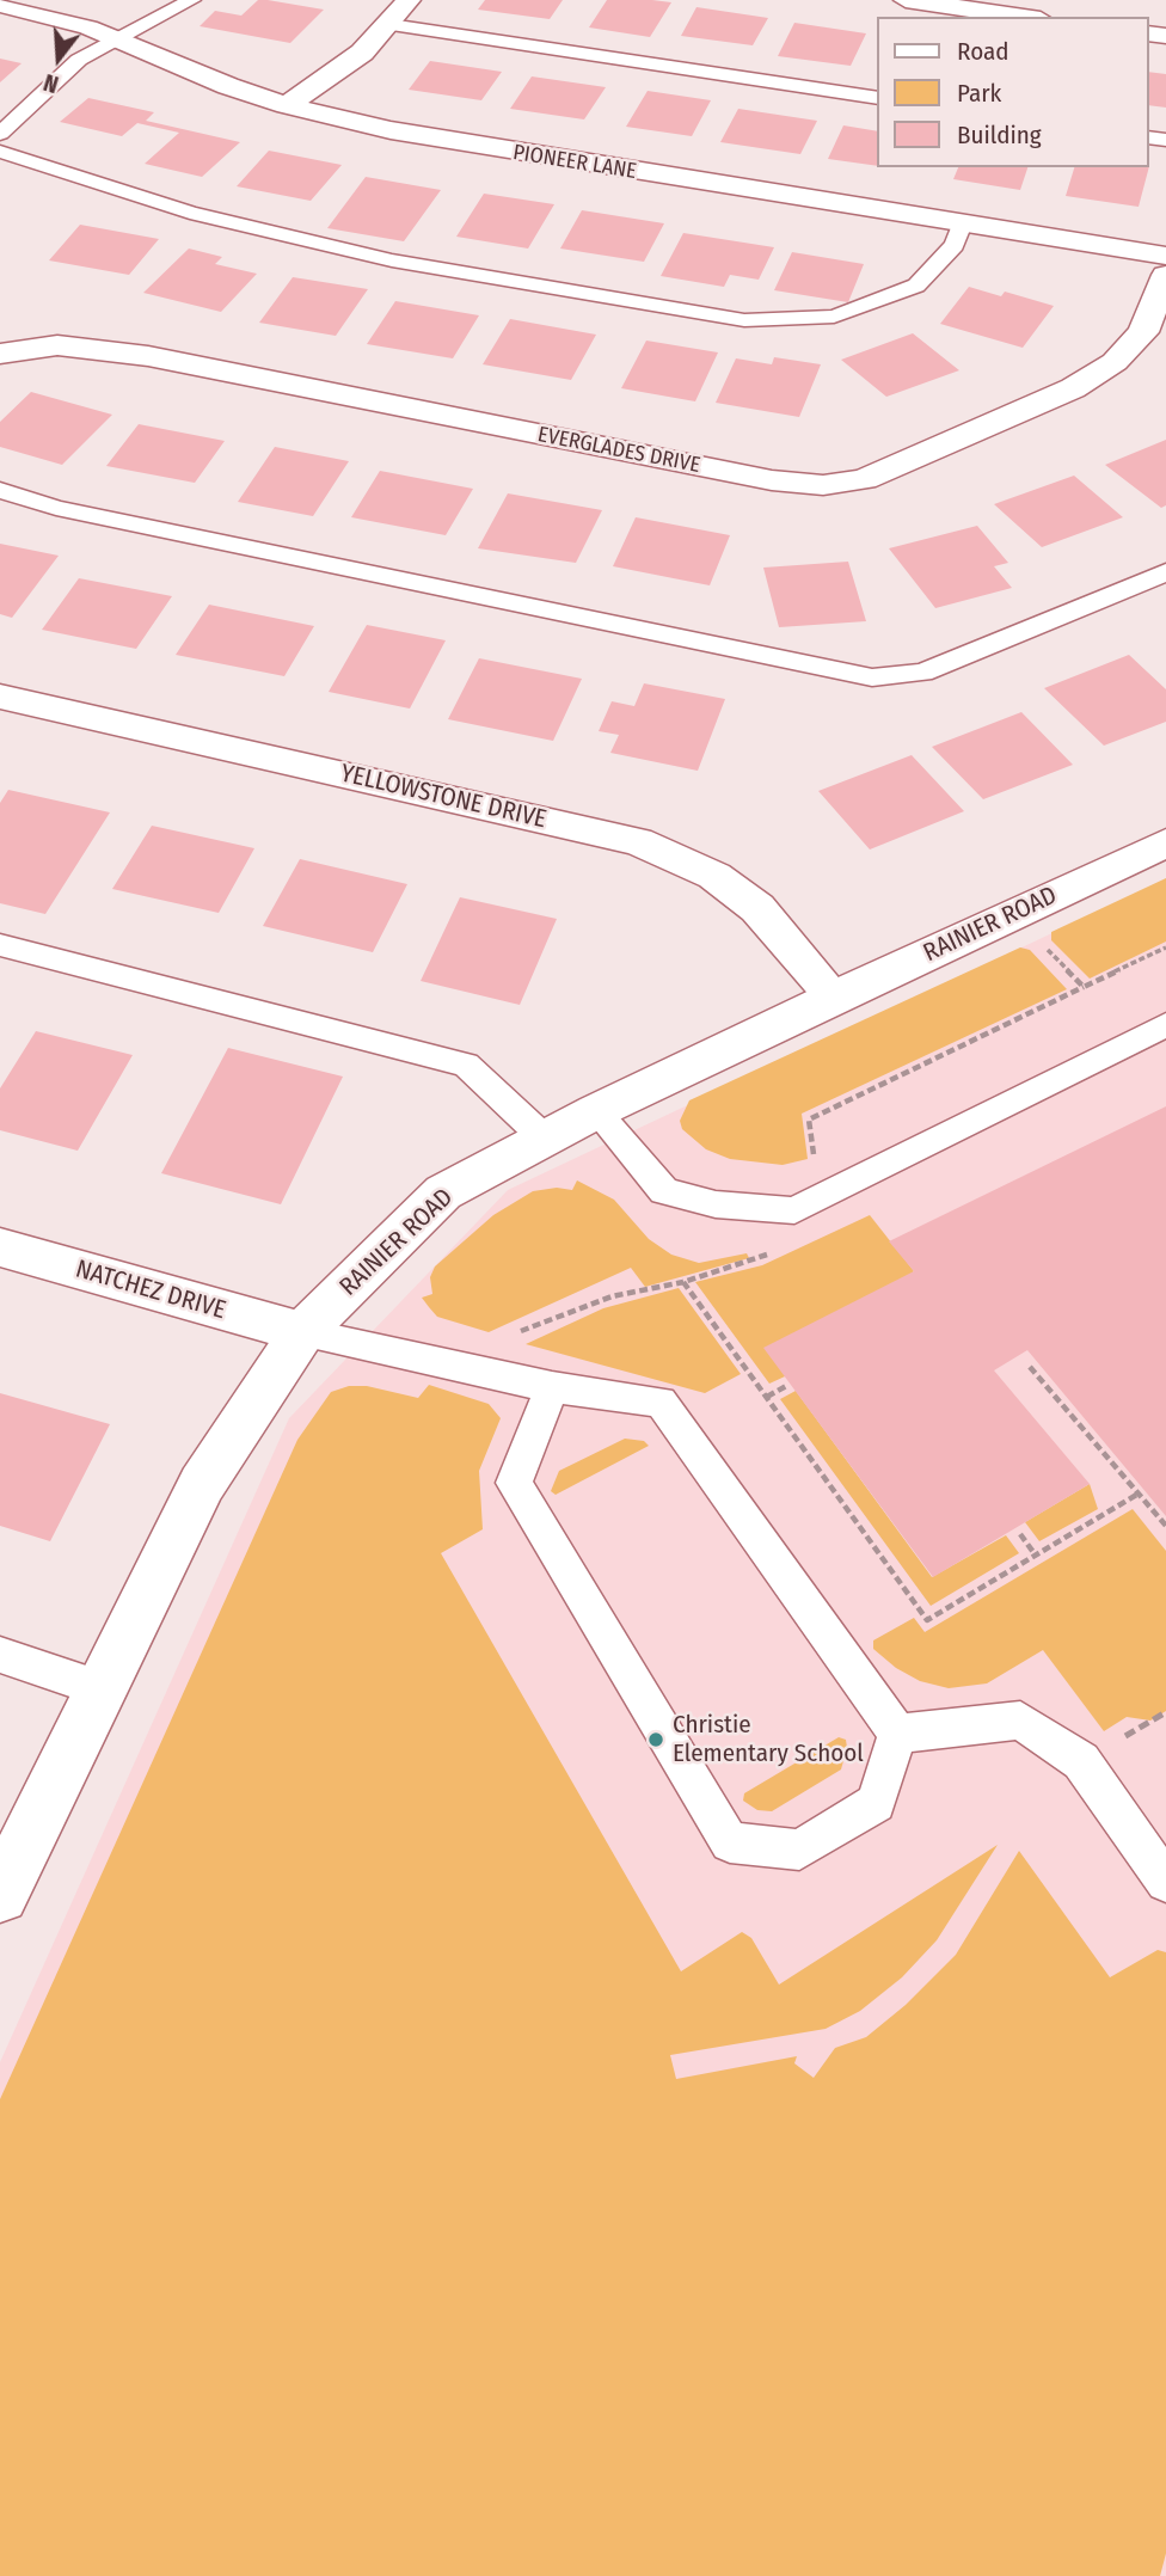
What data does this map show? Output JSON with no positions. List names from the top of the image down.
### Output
{
  "streets": {
    "street": [
      "PIONEER LANE",
      "EVERGLADES DRIVE",
      "YELLOWSTONE DRIVE",
      "RAINIER ROAD",
      "NATCHEZ DRIVE"
    ]
  },
  "crossings": [
    ["YELLOWSTONE DRIVE", "RAINIER ROAD"],
    ["RAINIER ROAD", "NATCHEZ DRIVE"]
  ],
  "places": ["Christie Elementary School"],
  "legend": ["Road", "Park", "Building"],
  "north": "bottom"
}
